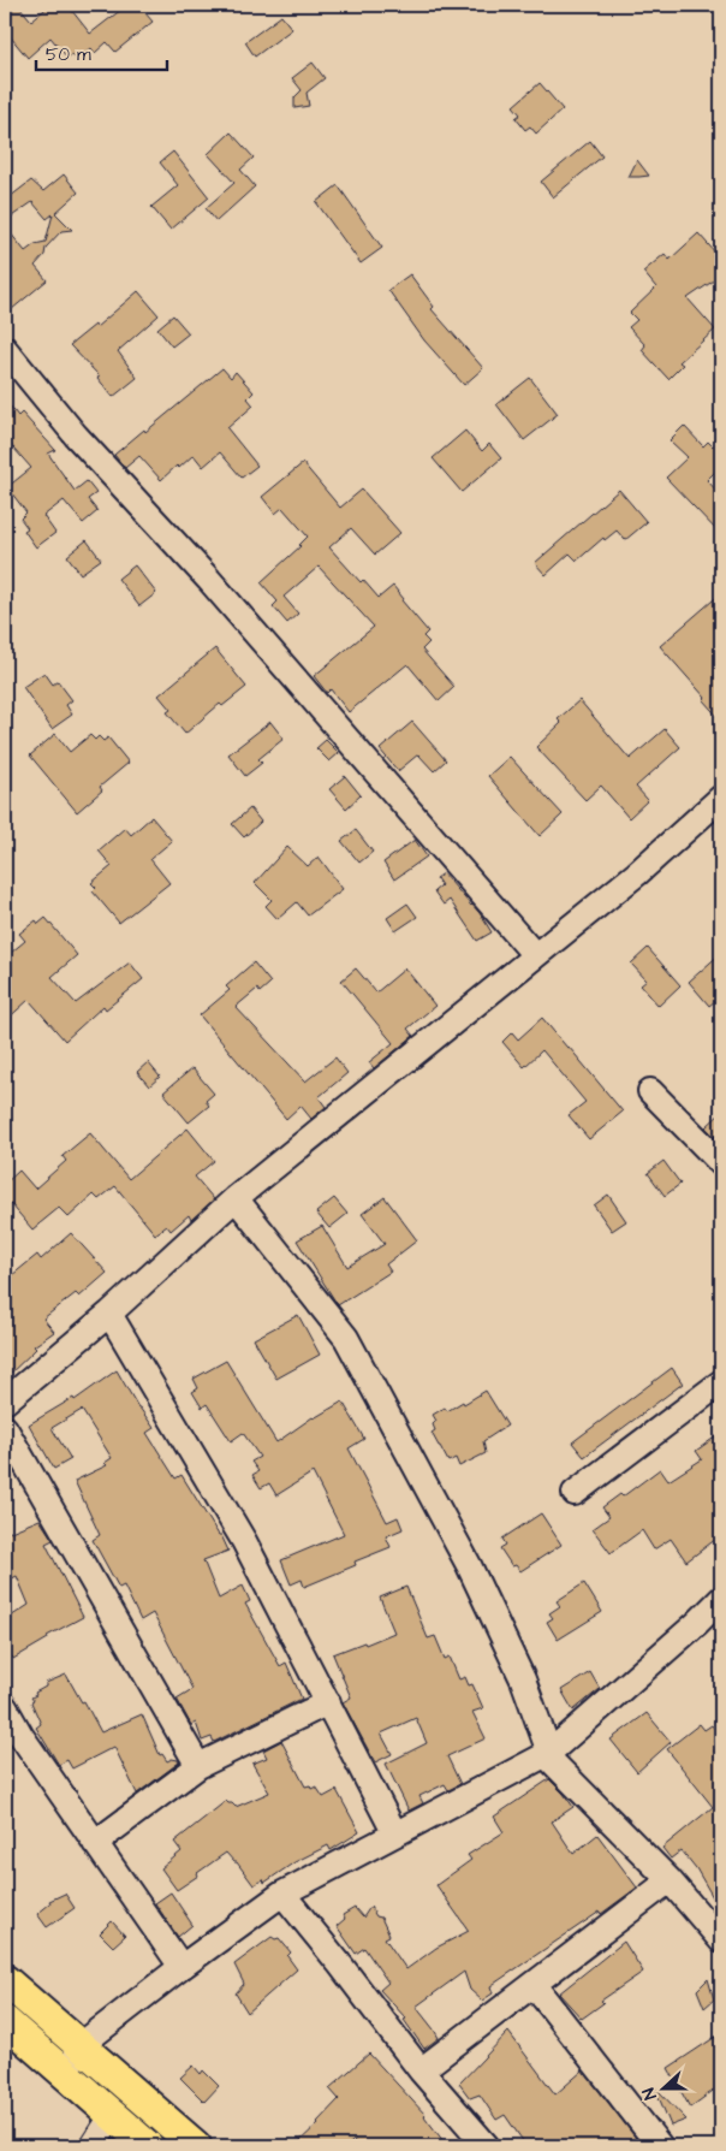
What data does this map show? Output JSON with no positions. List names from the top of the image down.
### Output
{
  "scale_bar": "50 m",
  "north": "left"
}
